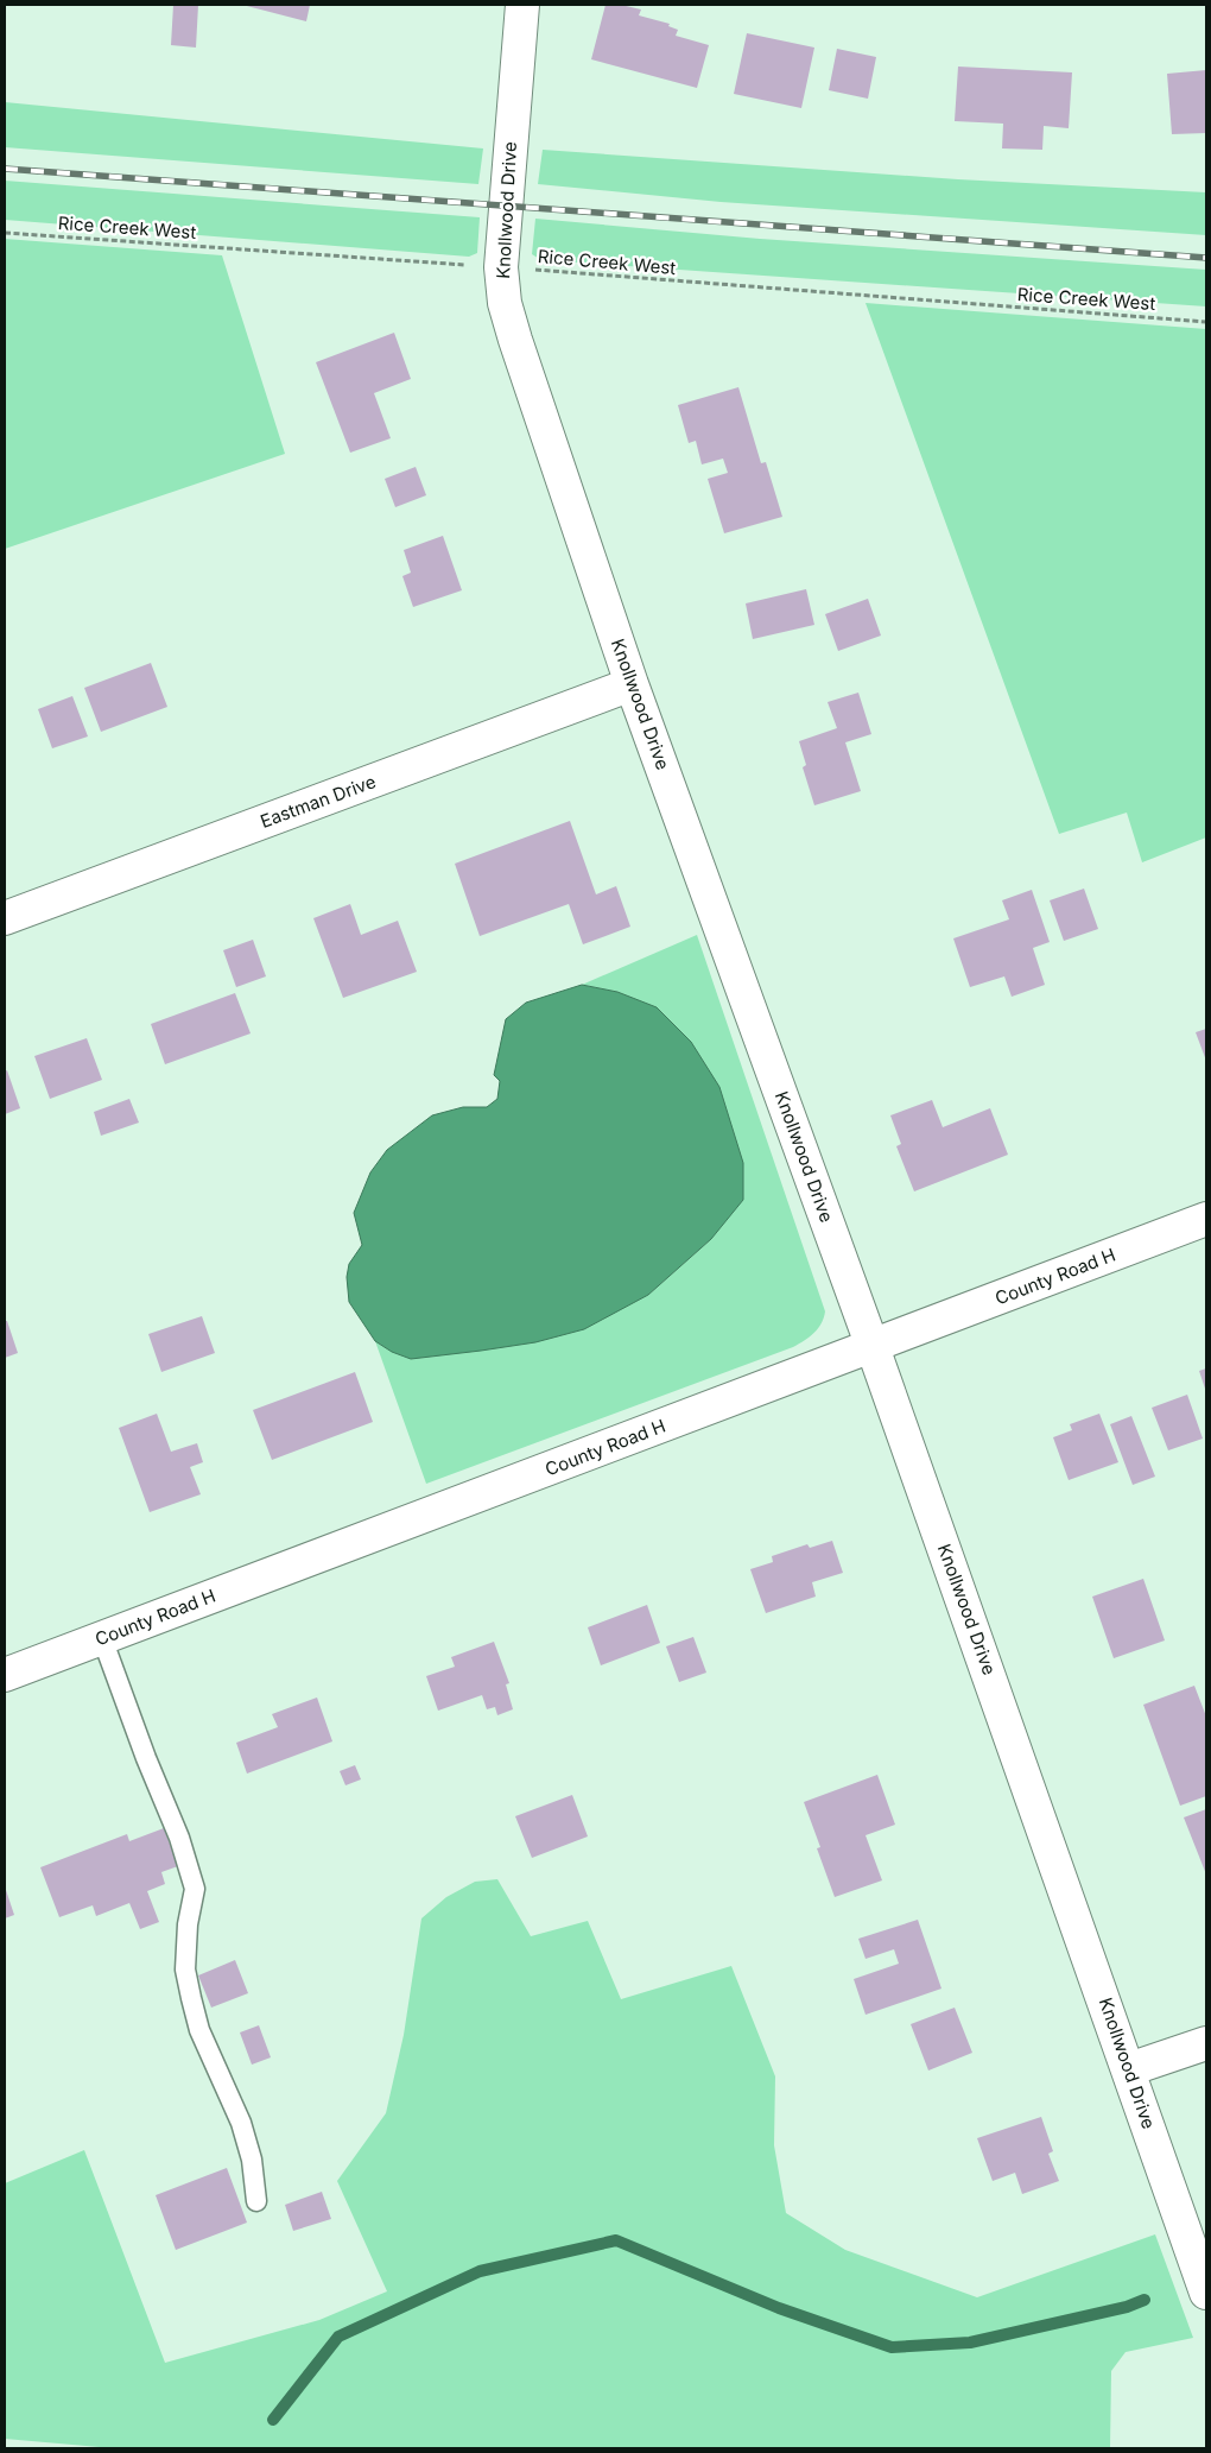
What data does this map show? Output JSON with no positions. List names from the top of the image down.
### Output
{
  "streets": {
    "street": ["Knollwood Drive", "Eastman Drive", "County Road H"],
    "path": ["Rice Creek West"]
  },
  "crossings": [
    ["Knollwood Drive", "Rice Creek West"],
    ["Knollwood Drive", "Eastman Drive"],
    ["Knollwood Drive", "County Road H"]
  ]
}
